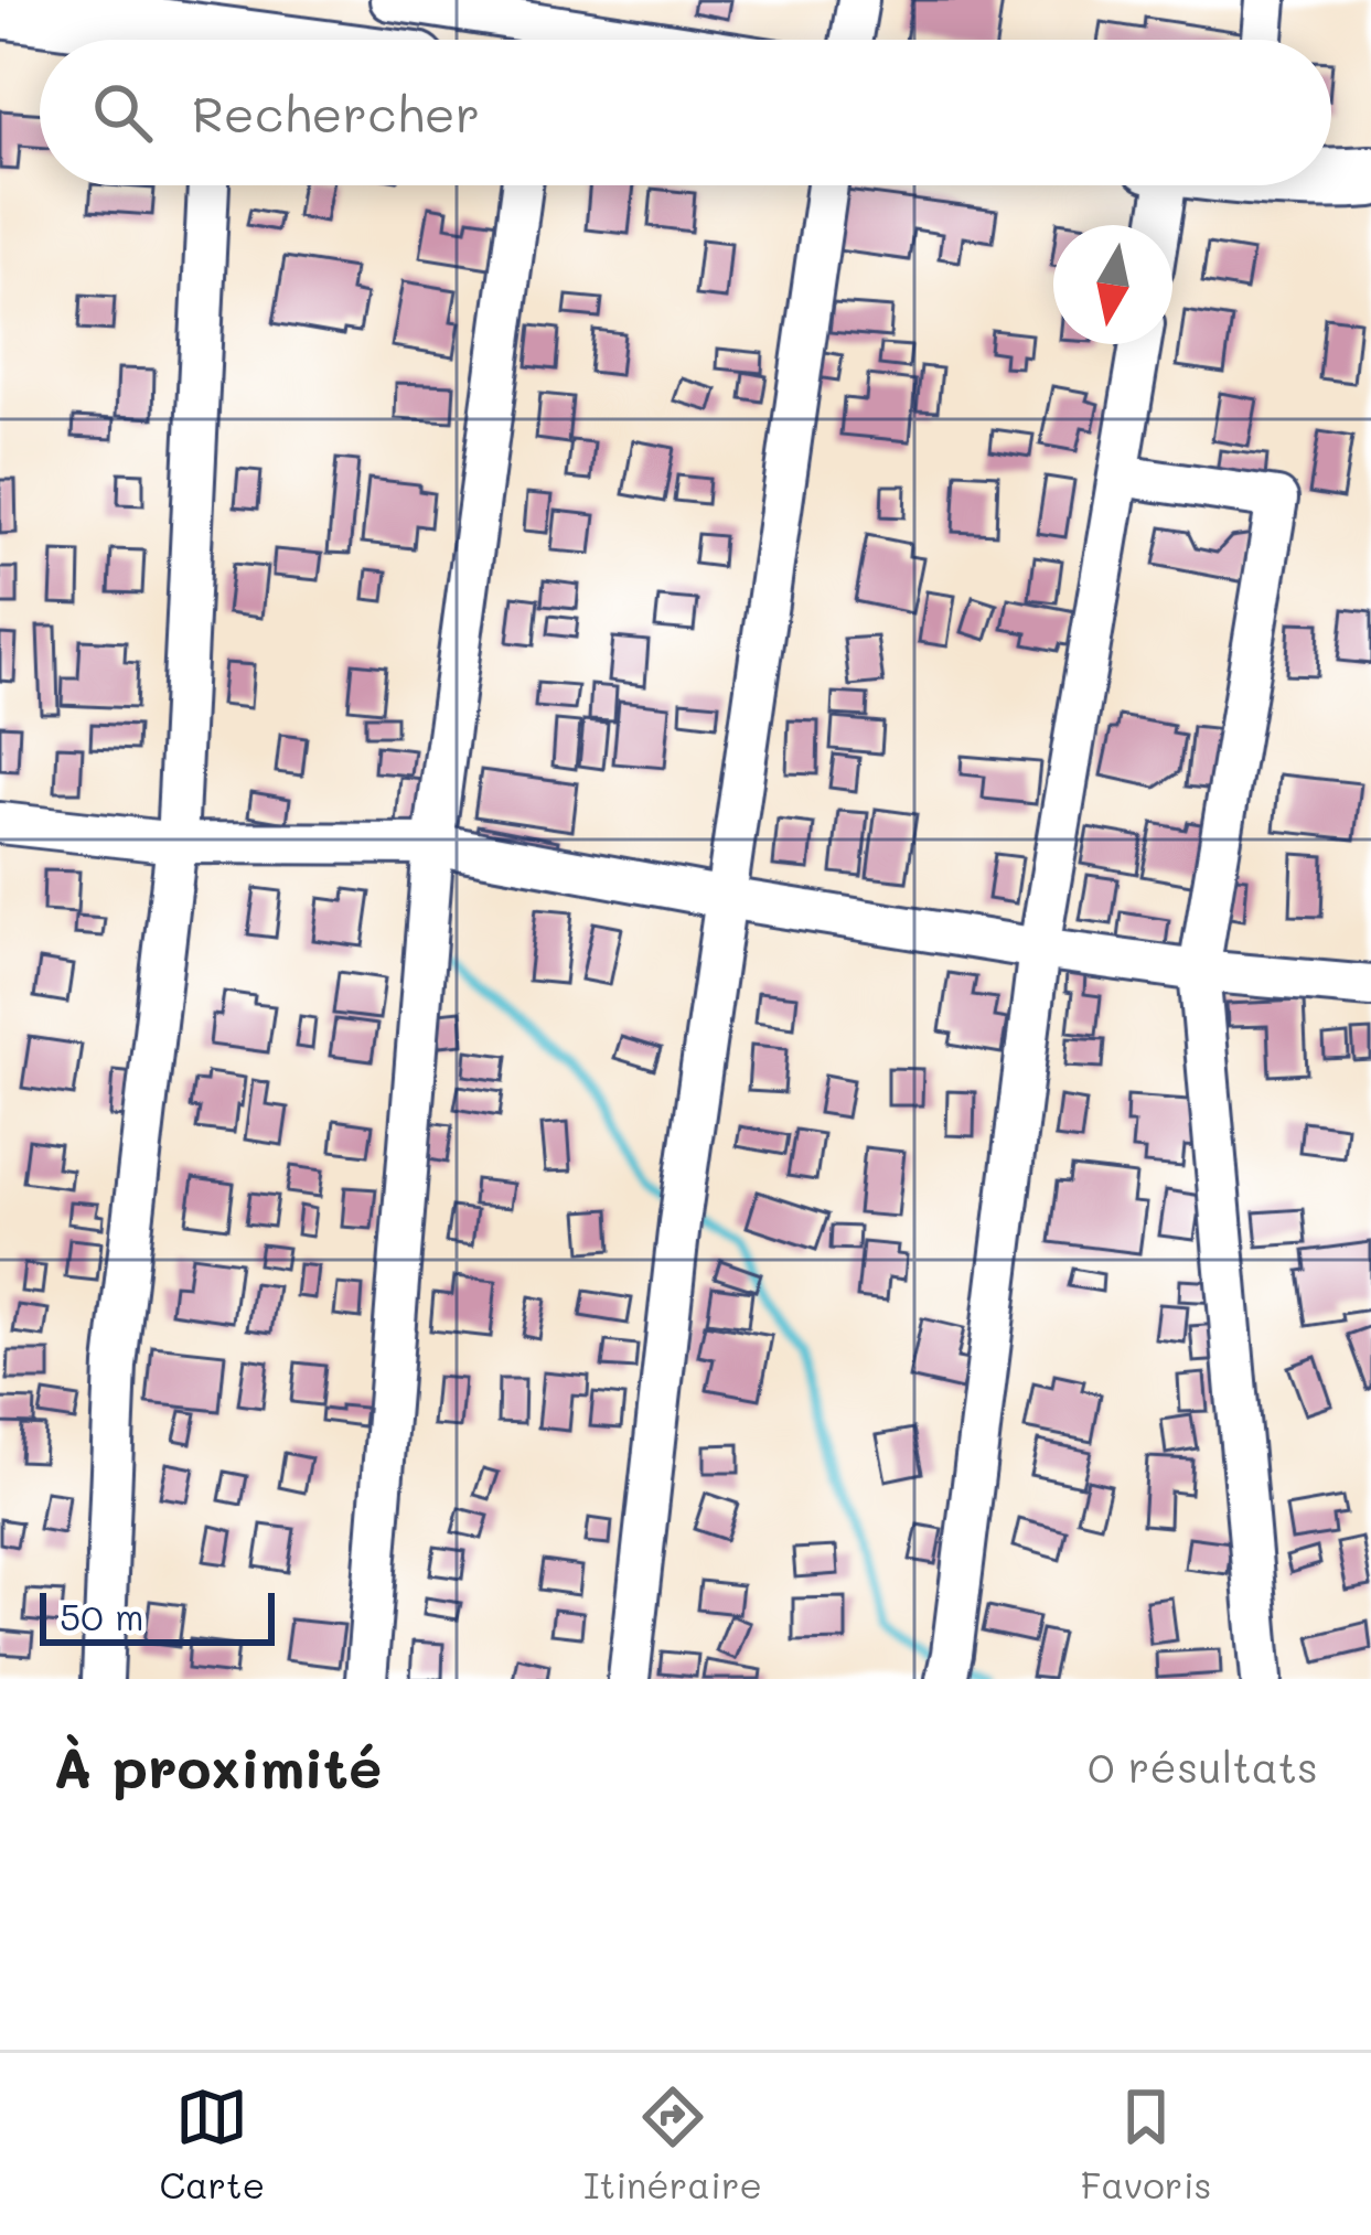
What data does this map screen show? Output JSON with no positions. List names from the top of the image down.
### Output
{
  "scale_bar": "50 m",
  "north": "bottom",
  "page": {
    "search": "Rechercher",
    "scale": "50 m",
    "heading": ["À proximité", "0 résultats"],
    "nav": ["Carte", "Itinéraire", "Favoris"]
  }
}
